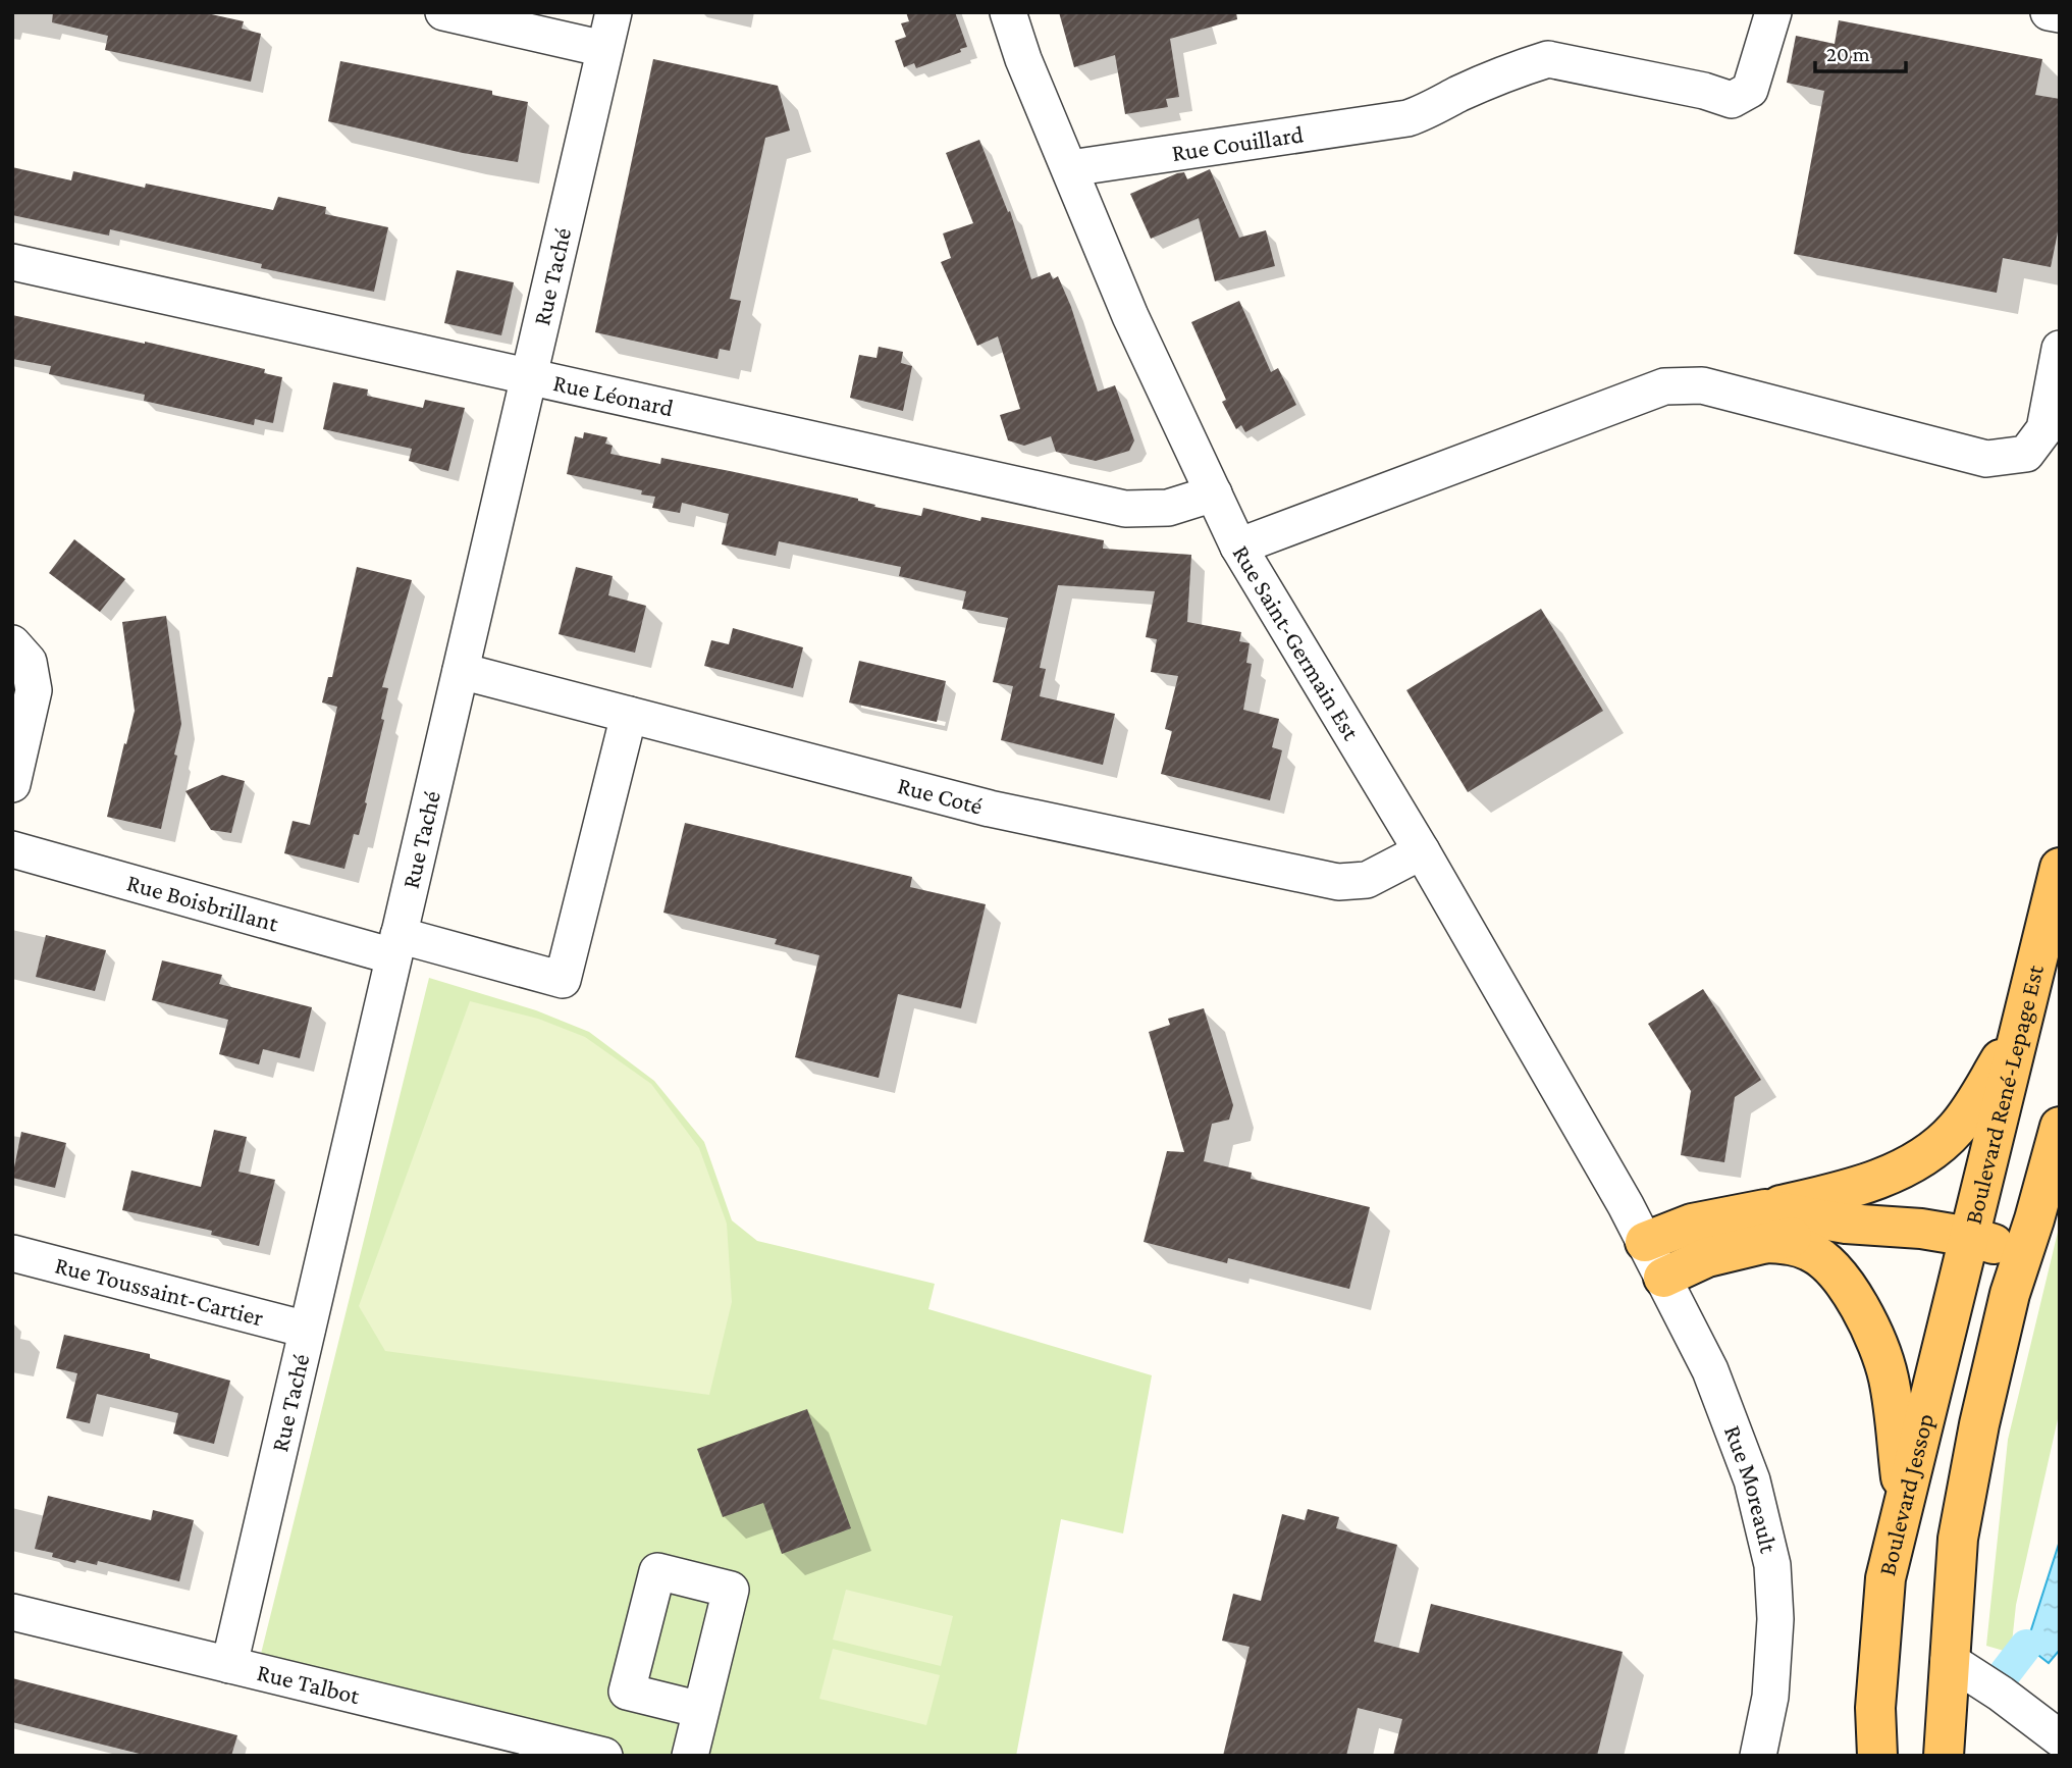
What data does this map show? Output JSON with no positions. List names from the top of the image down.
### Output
{
  "streets": {
    "main road": ["Boulevard René-Lepage Est", "Boulevard Jessop"],
    "street": [
      "Rue Couillard",
      "Rue Taché",
      "Rue Léonard",
      "Rue Saint-Germain Est",
      "Rue Coté",
      "Rue Boisbrillant",
      "Rue Toussaint-Cartier",
      "Rue Moreault",
      "Rue Talbot"
    ]
  },
  "crossings": [
    ["Rue Couillard", "Rue Saint-Germain Est"],
    ["Rue Taché", "Rue Léonard"],
    ["Rue Taché", "Rue Coté"],
    ["Rue Taché", "Rue Boisbrillant"],
    ["Rue Taché", "Rue Toussaint-Cartier"],
    ["Rue Taché", "Rue Talbot"],
    ["Rue Léonard", "Rue Saint-Germain Est"],
    ["Rue Saint-Germain Est", "Rue Coté"],
    ["Rue Saint-Germain Est", "Rue Moreault"],
    ["Rue Coté", "Rue Boisbrillant"],
    ["Boulevard René-Lepage Est", "Boulevard Jessop"]
  ],
  "scale_bar": "20 m"
}
